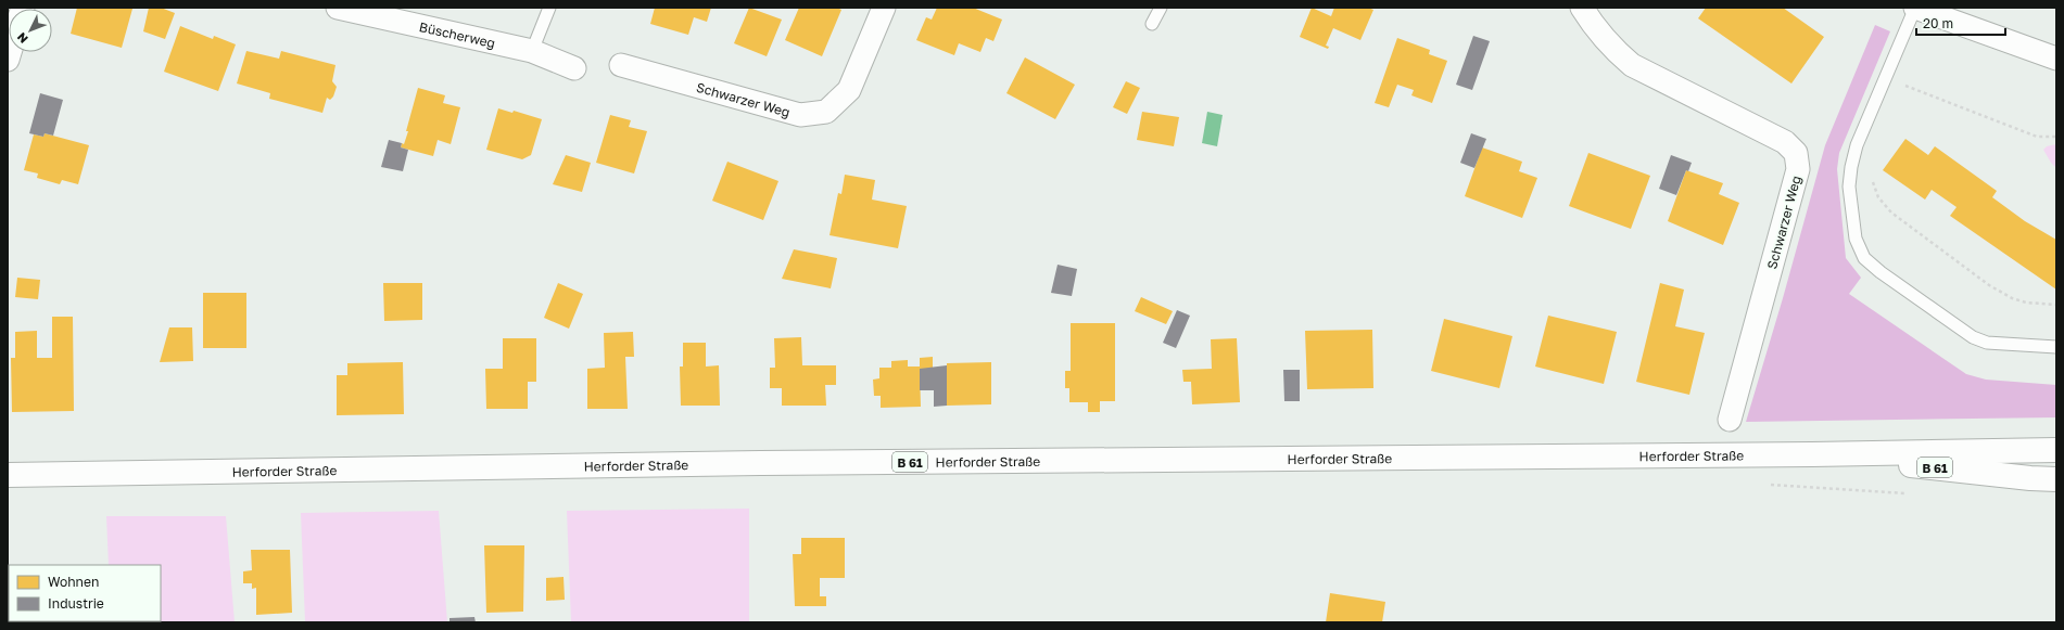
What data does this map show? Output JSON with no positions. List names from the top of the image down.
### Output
{
  "streets": {
    "main road": ["Herforder Straße", "B 61"],
    "street": ["Büscherweg", "Schwarzer Weg"]
  },
  "legend": ["Wohnen", "Industrie"],
  "scale_bar": "20 m",
  "north": "bottom left"
}
